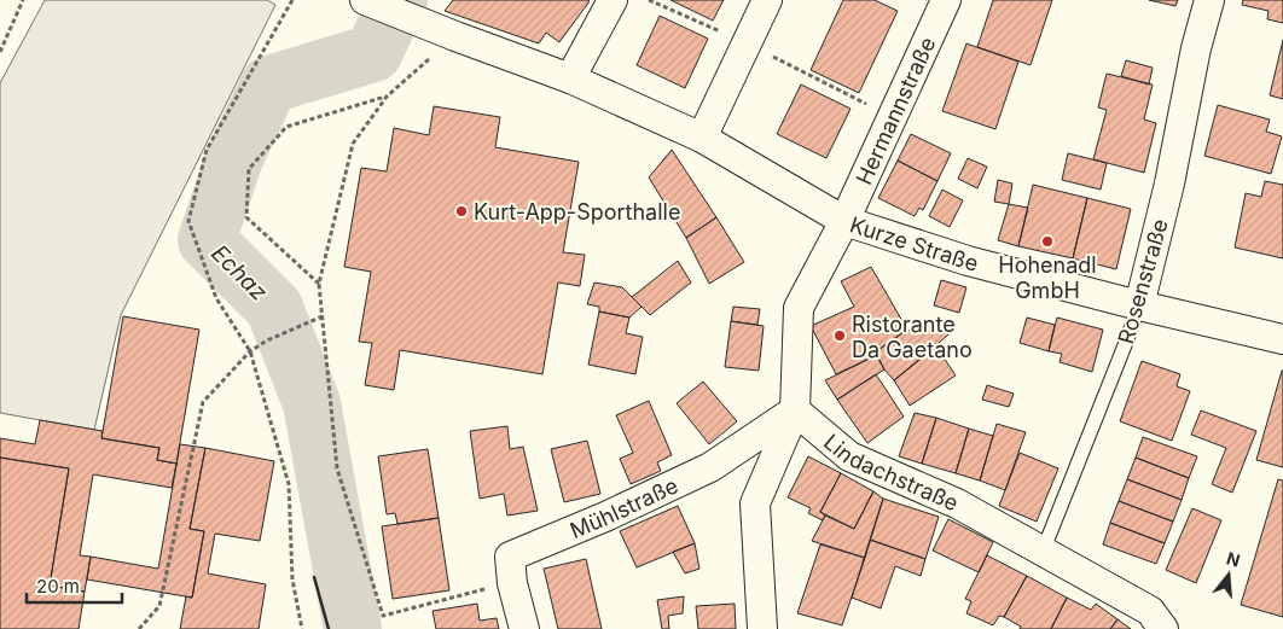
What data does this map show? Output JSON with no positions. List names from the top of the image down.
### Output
{
  "streets": {
    "street": [
      "Hermannstraße",
      "Kurze Straße",
      "Rosenstraße",
      "Lindachstraße",
      "Mühlstraße"
    ]
  },
  "crossings": [
    ["Hermannstraße", "Kurze Straße"],
    ["Kurze Straße", "Rosenstraße"],
    ["Rosenstraße", "Lindachstraße"],
    ["Lindachstraße", "Mühlstraße"]
  ],
  "water": ["Echaz"],
  "places": ["Kurt-App-Sporthalle", "Hohenadl GmbH", "Ristorante Da Gaetano"],
  "scale_bar": "20 m",
  "north": "top"
}
